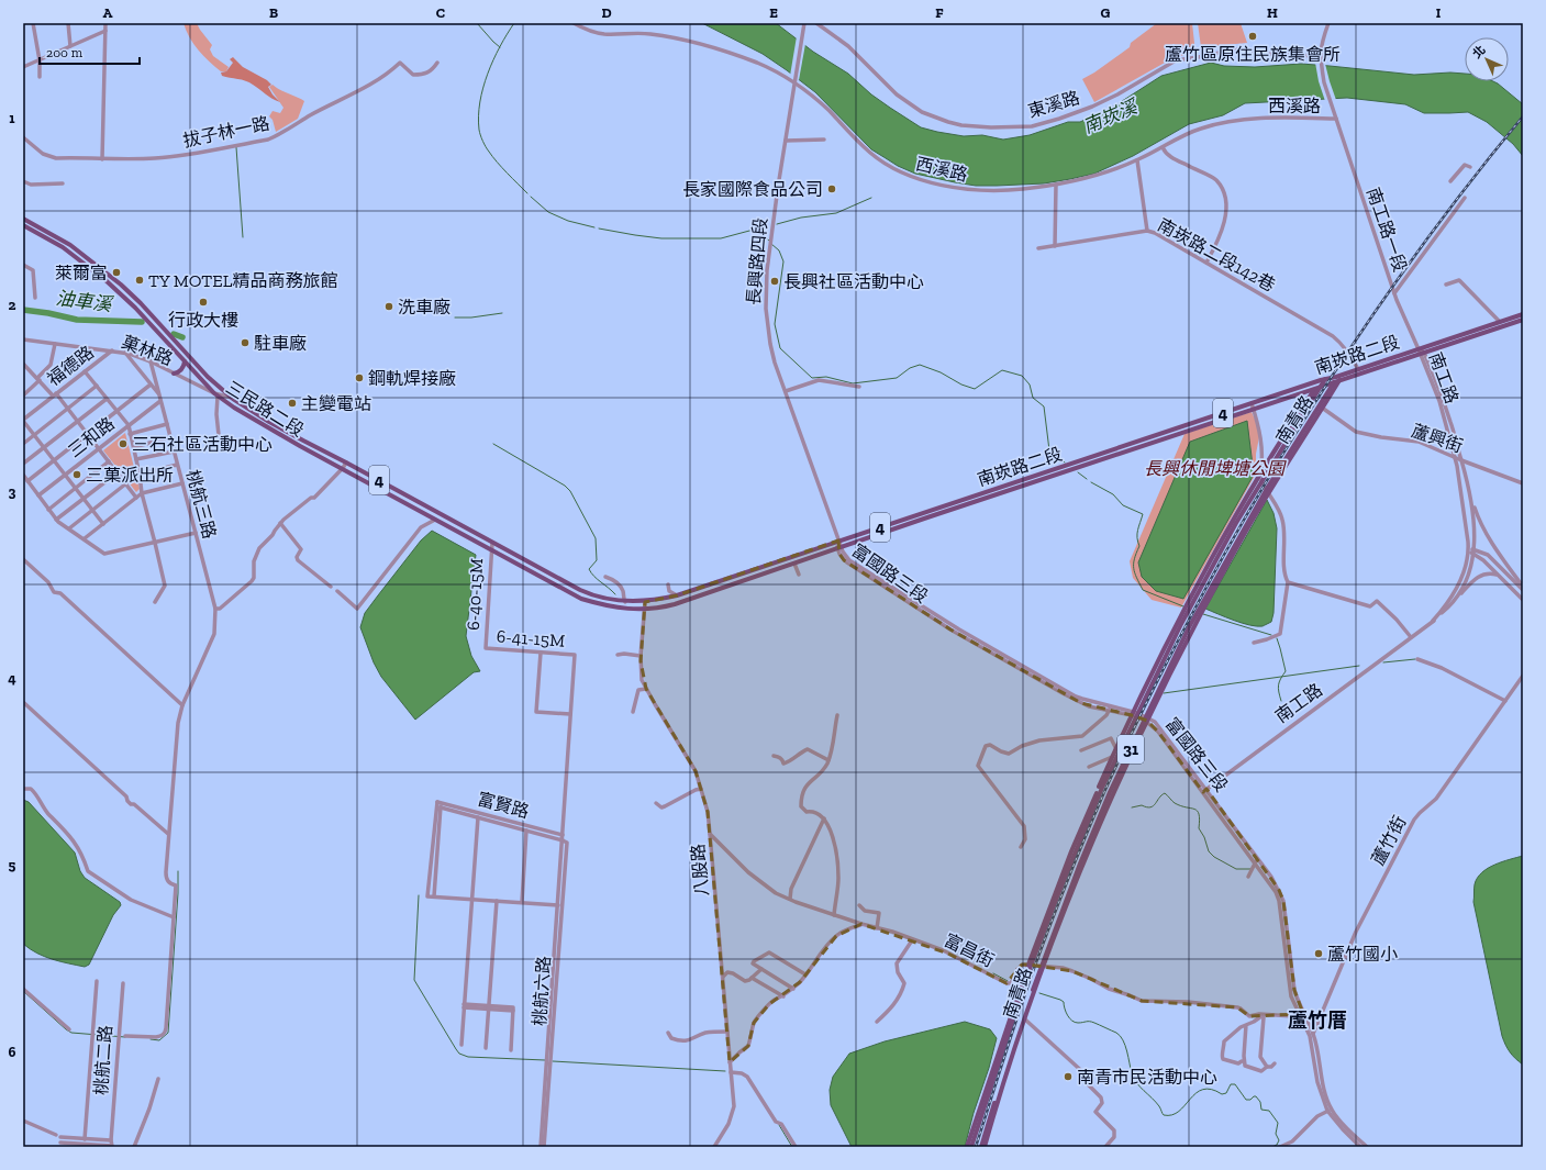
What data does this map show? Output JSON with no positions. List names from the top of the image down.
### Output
{
  "streets": {
    "main road": [
      "南崁路二段",
      "三民路二段",
      "4",
      "南青路",
      "31"
    ],
    "street": [
      "東溪路",
      "西溪路",
      "拔子林一路",
      "南工路一段",
      "南崁路二段142巷",
      "長興路四段",
      "菓林路",
      "福德路",
      "南工路",
      "三和路",
      "蘆興街",
      "桃航三路",
      "富國路三段",
      "6-40-15M",
      "6-41-15M",
      "富賢路",
      "蘆竹街",
      "八股路",
      "富昌街",
      "桃航六路",
      "桃航二路"
    ]
  },
  "crossings": [
    ["東溪路", "南工路一段"],
    ["西溪路", "南工路一段"],
    ["西溪路", "長興路四段"],
    ["南工路一段", "南崁路二段"],
    ["南工路一段", "南工路"],
    ["南崁路二段142巷", "南崁路二段"],
    ["長興路四段", "南崁路二段"],
    ["長興路四段", "富國路三段"],
    ["菓林路", "福德路"],
    ["菓林路", "三民路二段"],
    ["菓林路", "桃航三路"],
    ["南崁路二段", "南工路"],
    ["南崁路二段", "三民路二段"],
    ["南崁路二段", "南青路"],
    ["南崁路二段", "富國路三段"],
    ["南崁路二段", "31"],
    ["南崁路二段", "八股路"],
    ["南工路", "蘆興街"],
    ["南工路", "富國路三段"],
    ["三民路二段", "6-40-15M"],
    ["南青路", "富國路三段"],
    ["南青路", "31"],
    ["南青路", "富昌街"],
    ["三和路", "桃航三路"],
    ["蘆興街", "31"],
    ["富國路三段", "31"],
    ["富國路三段", "蘆竹街"],
    ["6-40-15M", "6-41-15M"],
    ["6-41-15M", "桃航六路"],
    ["31", "富昌街"],
    ["富賢路", "桃航六路"],
    ["八股路", "富昌街"]
  ],
  "districts": ["蘆竹厝"],
  "water": ["南崁溪", "油車溪"],
  "parks": ["長興休閒埤塘公園"],
  "places": [
    "蘆竹區原住民族集會所",
    "長家國際食品公司",
    "萊爾富",
    "TY MOTEL精品商務旅館",
    "長興社區活動中心",
    "行政大樓",
    "洗車廠",
    "駐車廠",
    "鋼軌焊接廠",
    "主變電站",
    "三石社區活動中心",
    "三菓派出所",
    "蘆竹國小",
    "南青市民活動中心"
  ],
  "scale_bar": "200 m",
  "north": "top left",
  "grid": {
    "columns": [
      "A",
      "B",
      "C",
      "D",
      "E",
      "F",
      "G",
      "H",
      "I"
    ],
    "rows": [
      "1",
      "2",
      "3",
      "4",
      "5",
      "6"
    ]
  }
}
